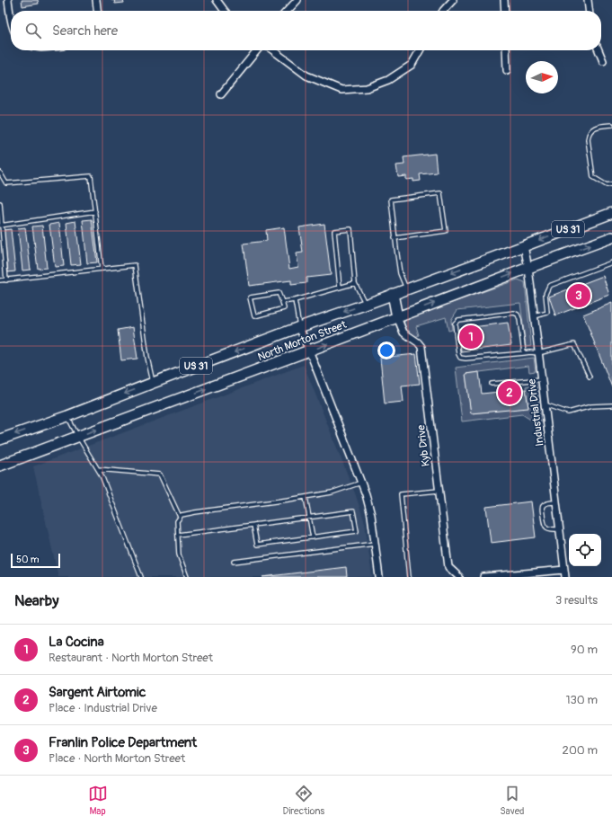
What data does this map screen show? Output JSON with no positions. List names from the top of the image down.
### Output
{
  "streets": {
    "main road": ["US 31", "North Morton Street"],
    "street": ["Industrial Drive", "Kyb Drive"]
  },
  "crossings": [
    ["North Morton Street", "Industrial Drive"],
    ["North Morton Street", "Kyb Drive"]
  ],
  "scale_bar": "50 m",
  "north": "right",
  "page": {
    "search": "Search here",
    "pins": ["3", "1", "2"],
    "scale": "50 m",
    "heading": ["Nearby", "3 results"],
    "list": [
      {
        "mark": "1",
        "name": "La Cocina",
        "note": "Restaurant · North Morton Street",
        "value": "90 m"
      },
      {
        "mark": "2",
        "name": "Sargent Airtomic",
        "note": "Place · Industrial Drive",
        "value": "130 m"
      },
      {
        "mark": "3",
        "name": "Franlin Police Department",
        "note": "Place · North Morton Street",
        "value": "200 m"
      }
    ],
    "nav": ["Map", "Directions", "Saved"]
  }
}
